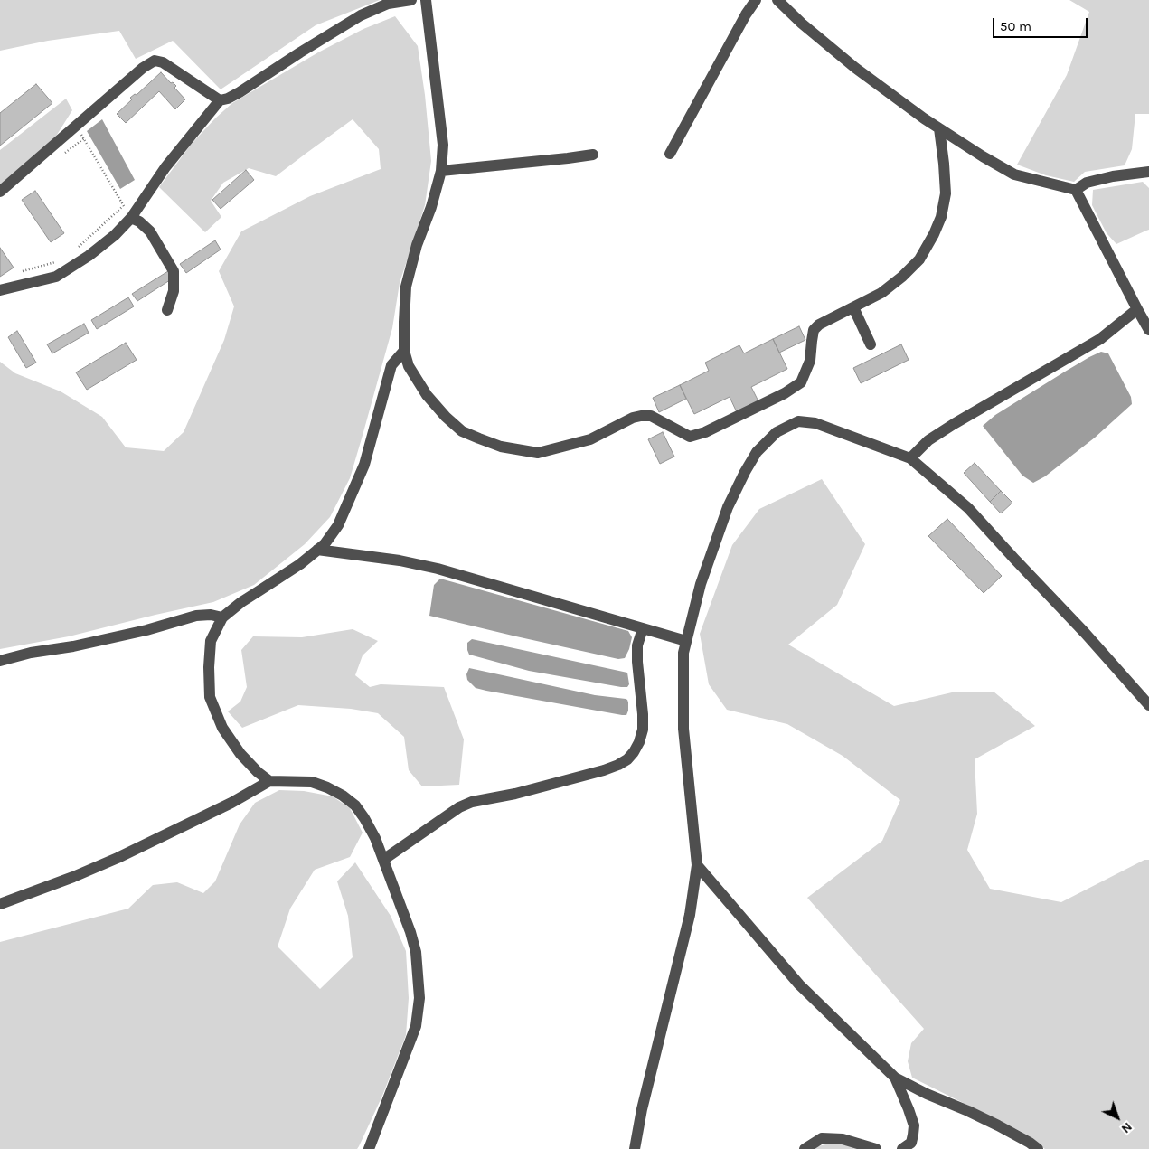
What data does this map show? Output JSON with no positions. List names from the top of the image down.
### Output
{
  "scale_bar": "50 m",
  "north": "bottom right"
}
